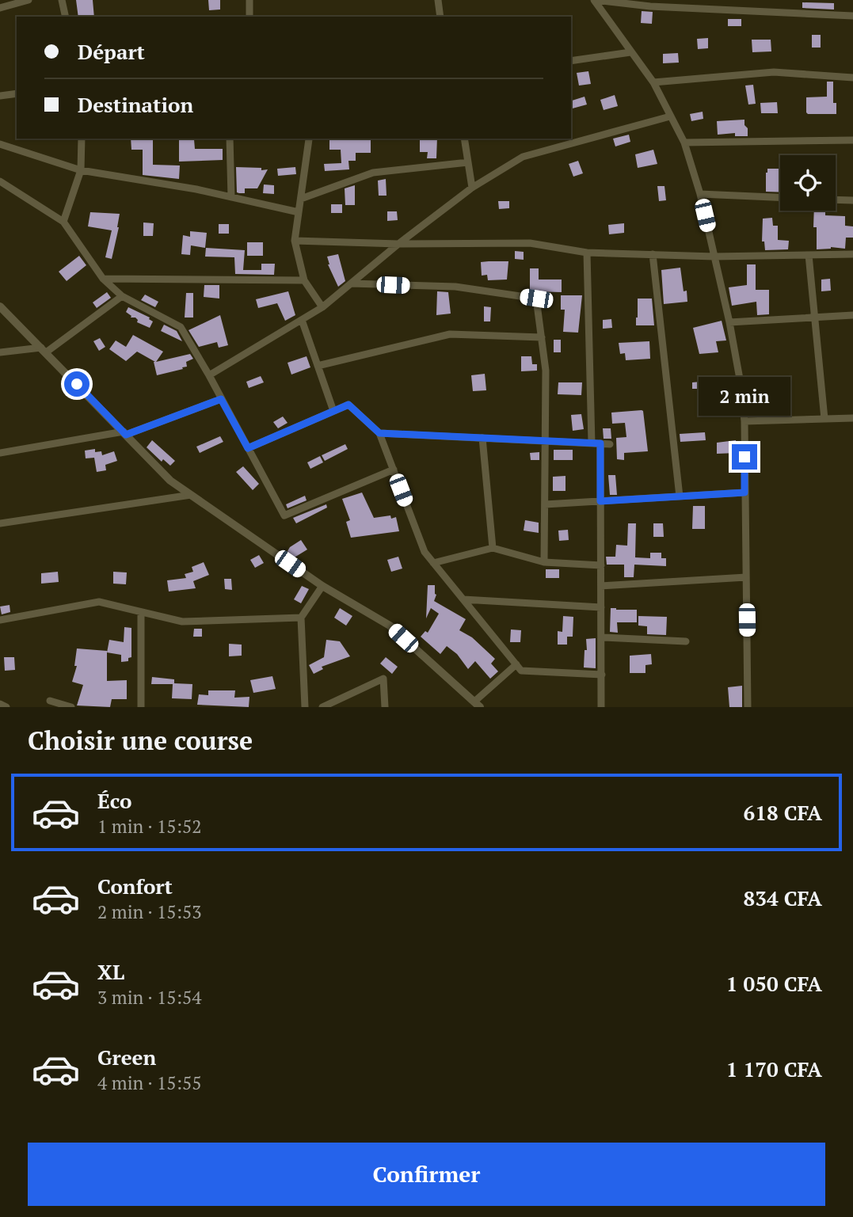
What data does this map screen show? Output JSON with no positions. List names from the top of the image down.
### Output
{
  "page": {
    "banner": ["Départ", "Destination"],
    "bubble": "2 min",
    "heading": "Choisir une course",
    "list": [
      {
        "name": "Éco",
        "note": "1 min · 15:52",
        "value": "618 CFA"
      },
      {
        "name": "Confort",
        "note": "2 min · 15:53",
        "value": "834 CFA"
      },
      {
        "name": "XL",
        "note": "3 min · 15:54",
        "value": "1 050 CFA"
      },
      {
        "name": "Green",
        "note": "4 min · 15:55",
        "value": "1 170 CFA"
      }
    ],
    "buttons": "Confirmer"
  }
}
